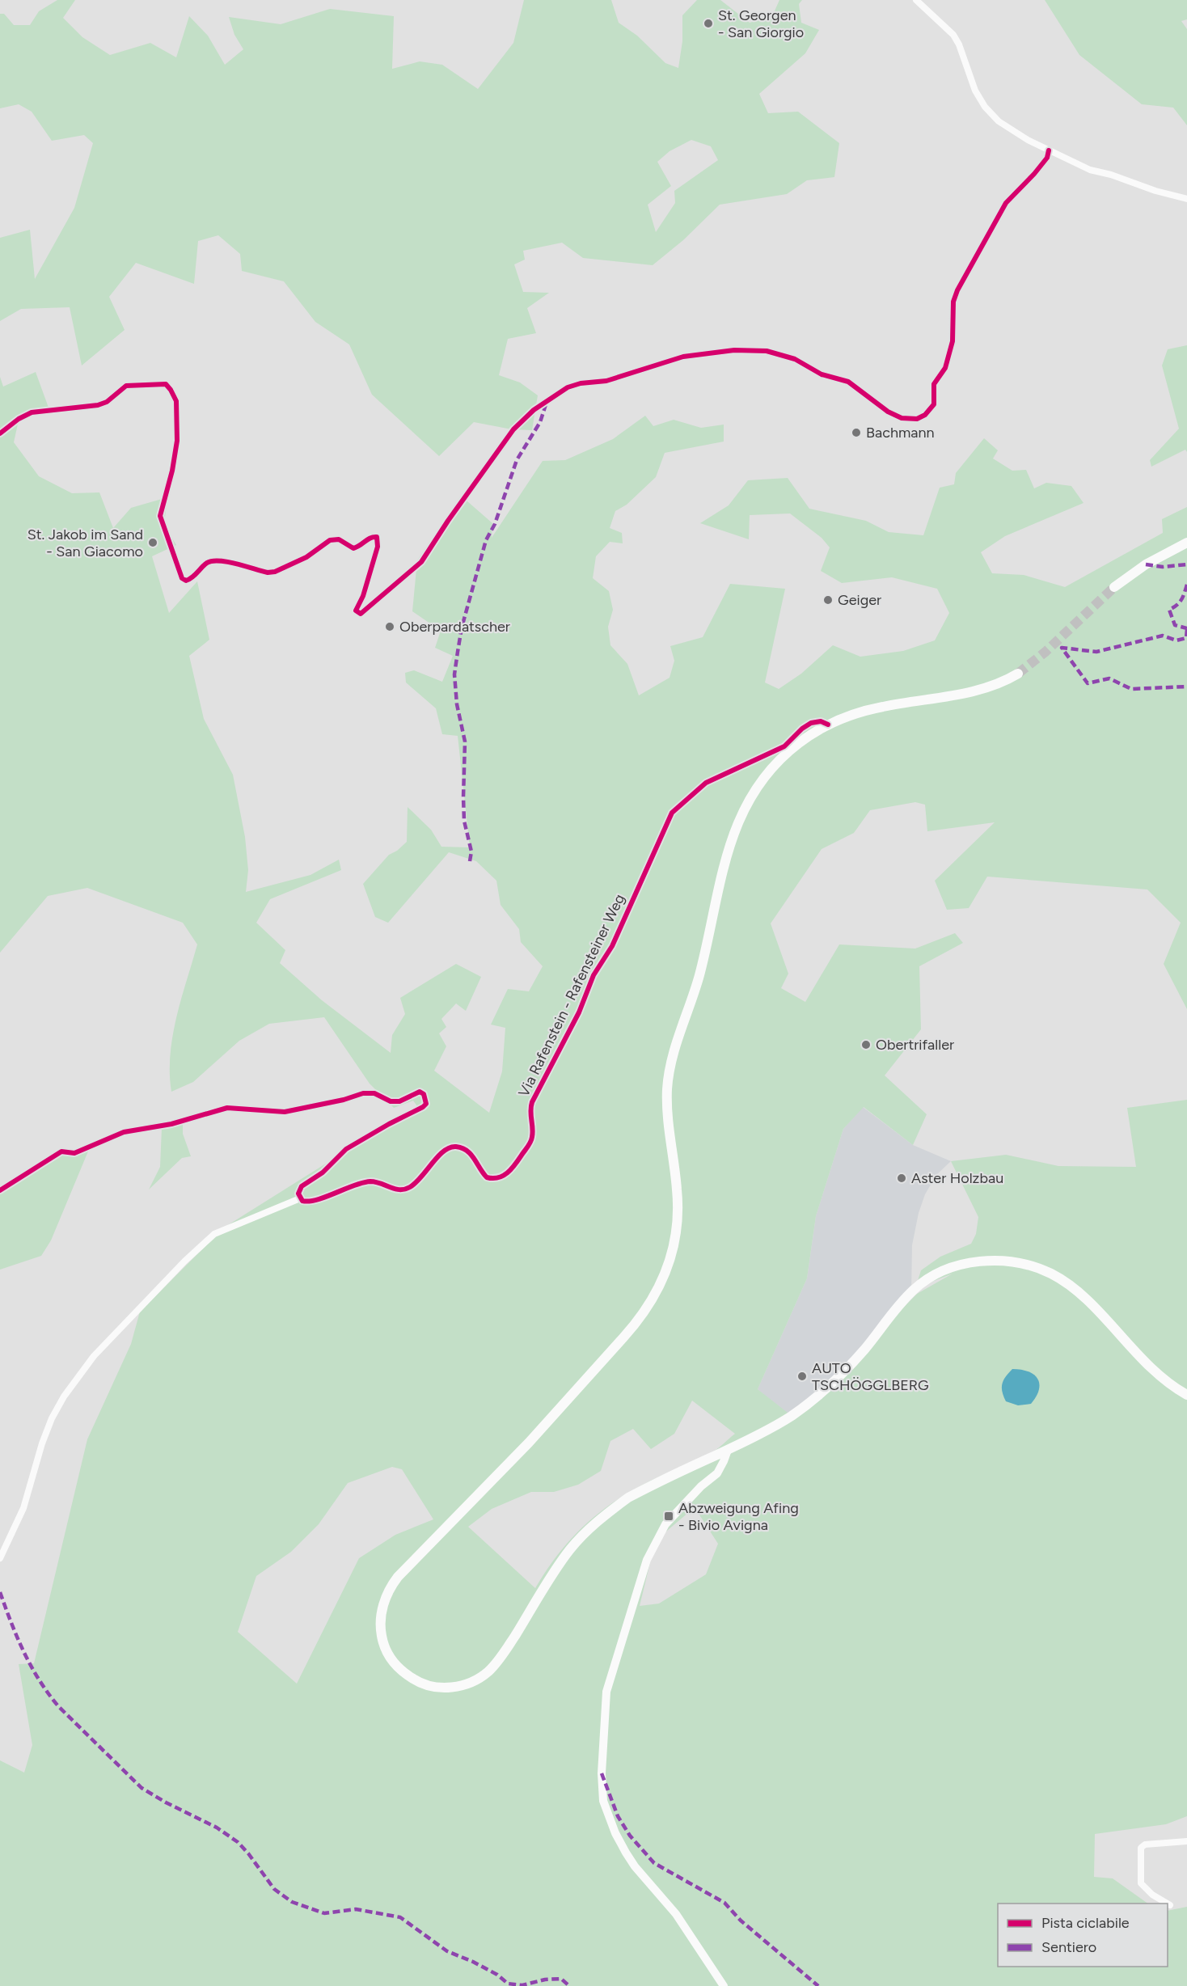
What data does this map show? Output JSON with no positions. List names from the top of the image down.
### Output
{
  "streets": {
    "street": ["Via Rafenstein - Rafensteiner Weg"]
  },
  "places": {
    "other": [
      "St. Georgen - San Giorgio",
      "Bachmann",
      "St. Jakob im Sand - San Giacomo",
      "Geiger",
      "Oberpardatscher",
      "Obertrifaller",
      "Aster Holzbau",
      "AUTO TSCHÖGGLBERG"
    ],
    "transit": ["Abzweigung Afing - Bivio Avigna"]
  },
  "legend": ["Pista ciclabile", "Sentiero"]
}
